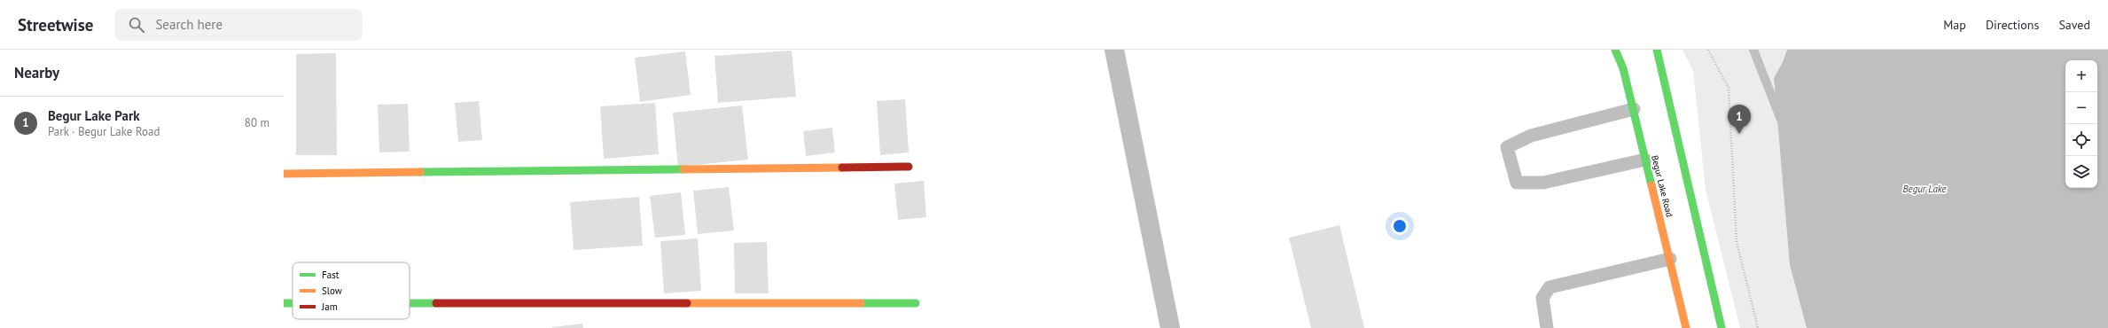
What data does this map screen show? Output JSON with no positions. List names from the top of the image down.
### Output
{
  "streets": {
    "street": ["Begur Lake Road"]
  },
  "water": ["Begur Lake"],
  "legend": ["Fast", "Slow", "Jam"],
  "page": {
    "header": "Streetwise",
    "search": "Search here",
    "nav": ["Map", "Directions", "Saved"],
    "heading": "Nearby",
    "map_buttons": ["+", "−"],
    "list": [
      {
        "mark": "1",
        "name": "Begur Lake Park",
        "note": "Park · Begur Lake Road",
        "value": "80 m"
      }
    ],
    "pins": "1"
  }
}
